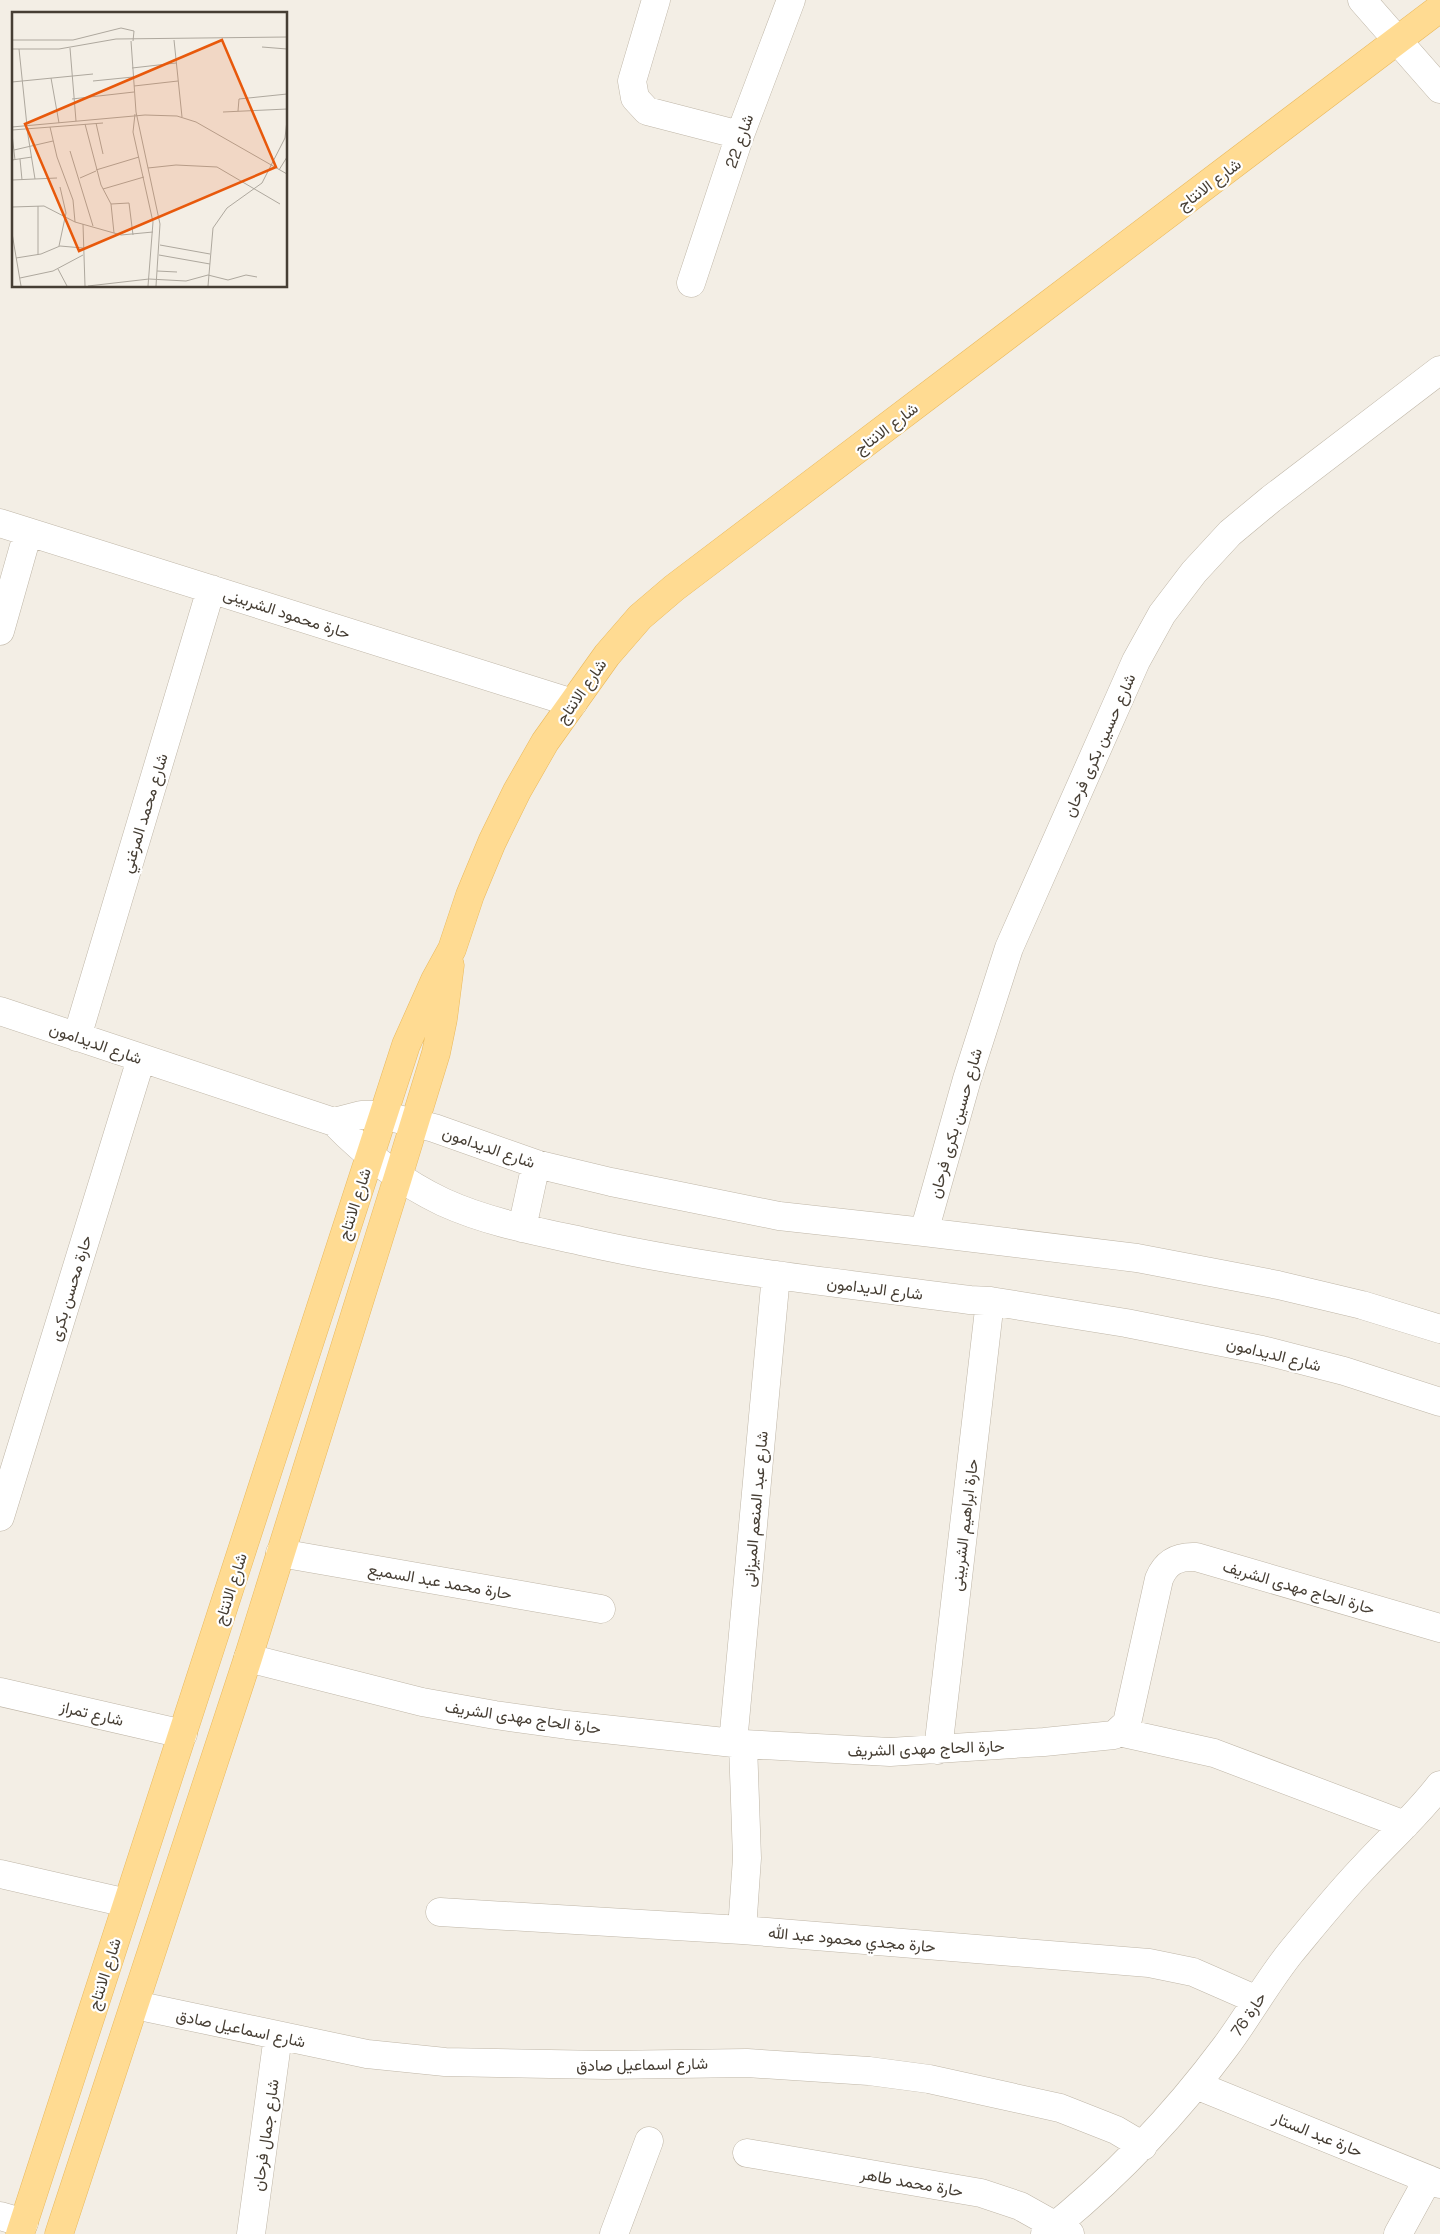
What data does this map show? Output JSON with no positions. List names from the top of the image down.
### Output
{
  "streets": {
    "main road": ["شارع الانتاج"],
    "street": [
      "شارع 22",
      "حارة محمود الشربينى",
      "شارع حسين بكرى فرحان",
      "شارع محمد المرغني",
      "شارع الديدامون",
      "حارة محسن بكرى",
      "شارع عبد المنعم الميزانى",
      "حارة ابراهيم الشربينى",
      "حارة محمد عبد السميع",
      "حارة الحاج مهدى الشريف",
      "شارع تمراز",
      "حارة مجدي محمود عبد الله",
      "حارة 76",
      "شارع اسماعيل صادق",
      "حارة عبد الستار",
      "شارع جمال فرحان",
      "حارة محمد طاهر"
    ]
  },
  "crossings": [
    ["شارع الانتاج", "حارة محمود الشربينى"],
    ["شارع الانتاج", "شارع الديدامون"],
    ["شارع الانتاج", "حارة محمد عبد السميع"],
    ["شارع الانتاج", "حارة الحاج مهدى الشريف"],
    ["شارع الانتاج", "شارع تمراز"],
    ["شارع الانتاج", "شارع اسماعيل صادق"],
    ["حارة محمود الشربينى", "شارع محمد المرغني"],
    ["شارع حسين بكرى فرحان", "شارع الديدامون"],
    ["شارع محمد المرغني", "شارع الديدامون"],
    ["شارع الديدامون", "حارة محسن بكرى"],
    ["شارع الديدامون", "شارع عبد المنعم الميزانى"],
    ["شارع الديدامون", "حارة ابراهيم الشربينى"],
    ["شارع عبد المنعم الميزانى", "حارة الحاج مهدى الشريف"],
    ["شارع عبد المنعم الميزانى", "حارة مجدي محمود عبد الله"],
    ["حارة ابراهيم الشربينى", "حارة الحاج مهدى الشريف"],
    ["حارة مجدي محمود عبد الله", "حارة 76"],
    ["حارة 76", "شارع اسماعيل صادق"],
    ["حارة 76", "حارة عبد الستار"],
    ["حارة 76", "حارة محمد طاهر"],
    ["شارع اسماعيل صادق", "شارع جمال فرحان"]
  ]
}
